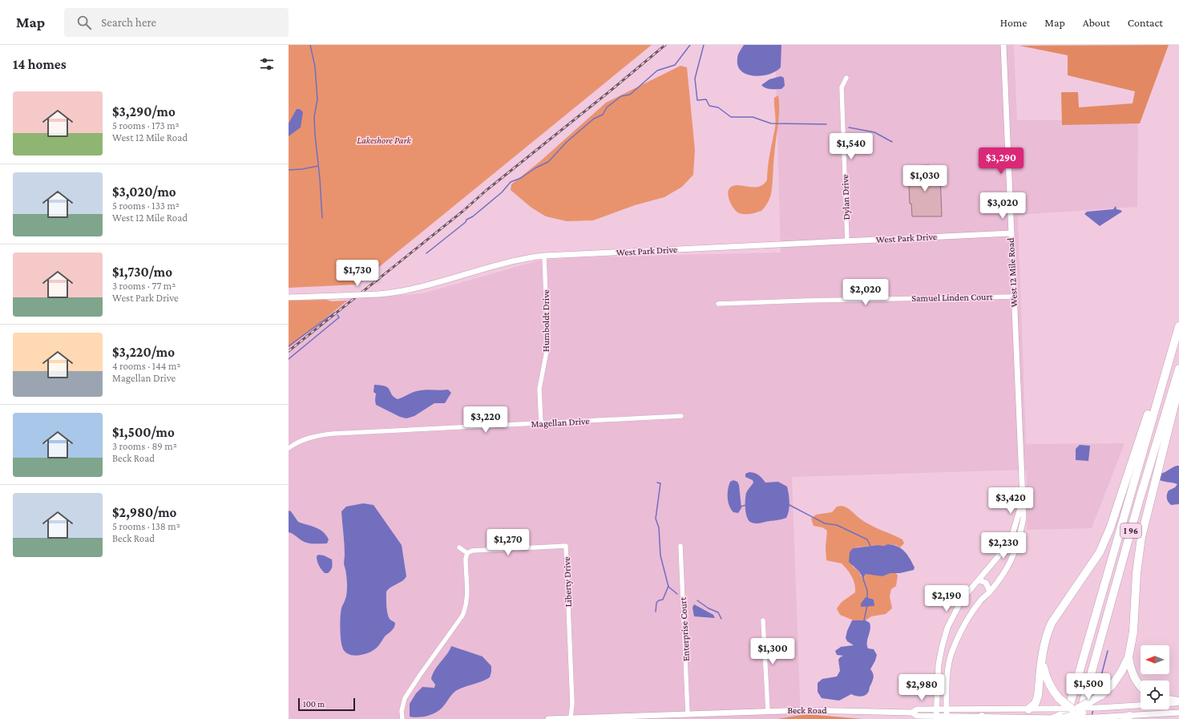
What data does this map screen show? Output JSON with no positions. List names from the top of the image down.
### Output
{
  "streets": {
    "highway": ["I 96"],
    "main road": ["West Park Drive", "West 12 Mile Road", "Beck Road"],
    "street": [
      "Dylan Drive",
      "Samuel Linden Court",
      "Humboldt Drive",
      "Magellan Drive",
      "Liberty Drive",
      "Enterprise Court"
    ]
  },
  "crossings": [
    ["Dylan Drive", "West Park Drive"],
    ["West Park Drive", "West 12 Mile Road"],
    ["West Park Drive", "Humboldt Drive"],
    ["West 12 Mile Road", "Samuel Linden Court"],
    ["West 12 Mile Road", "Beck Road"],
    ["Humboldt Drive", "Magellan Drive"],
    ["I 96", "Beck Road"],
    ["Liberty Drive", "Beck Road"],
    ["Enterprise Court", "Beck Road"]
  ],
  "parks": ["Lakeshore Park"],
  "scale_bar": "100 m",
  "north": "left",
  "page": {
    "header": "Map",
    "search": "Search here",
    "nav": [
      "Home",
      "Map",
      "About",
      "Contact"
    ],
    "heading": "14 homes",
    "list": [
      {
        "name": "$3,290/mo",
        "note": "5 rooms · 173 m² · West 12 Mile Road"
      },
      {
        "name": "$3,020/mo",
        "note": "5 rooms · 133 m² · West 12 Mile Road"
      },
      {
        "name": "$1,730/mo",
        "note": "3 rooms · 77 m² · West Park Drive"
      },
      {
        "name": "$3,220/mo",
        "note": "4 rooms · 144 m² · Magellan Drive"
      },
      {
        "name": "$1,500/mo",
        "note": "3 rooms · 89 m² · Beck Road"
      },
      {
        "name": "$2,980/mo",
        "note": "5 rooms · 138 m² · Beck Road"
      }
    ],
    "price": [
      "$1,540",
      "$3,290",
      "$1,030",
      "$3,020",
      "$1,730",
      "$2,020",
      "$3,220",
      "$3,420",
      "$1,270",
      "$2,230",
      "$2,190",
      "$1,300",
      "$1,500",
      "$2,980"
    ],
    "scale": "100 m"
  }
}
